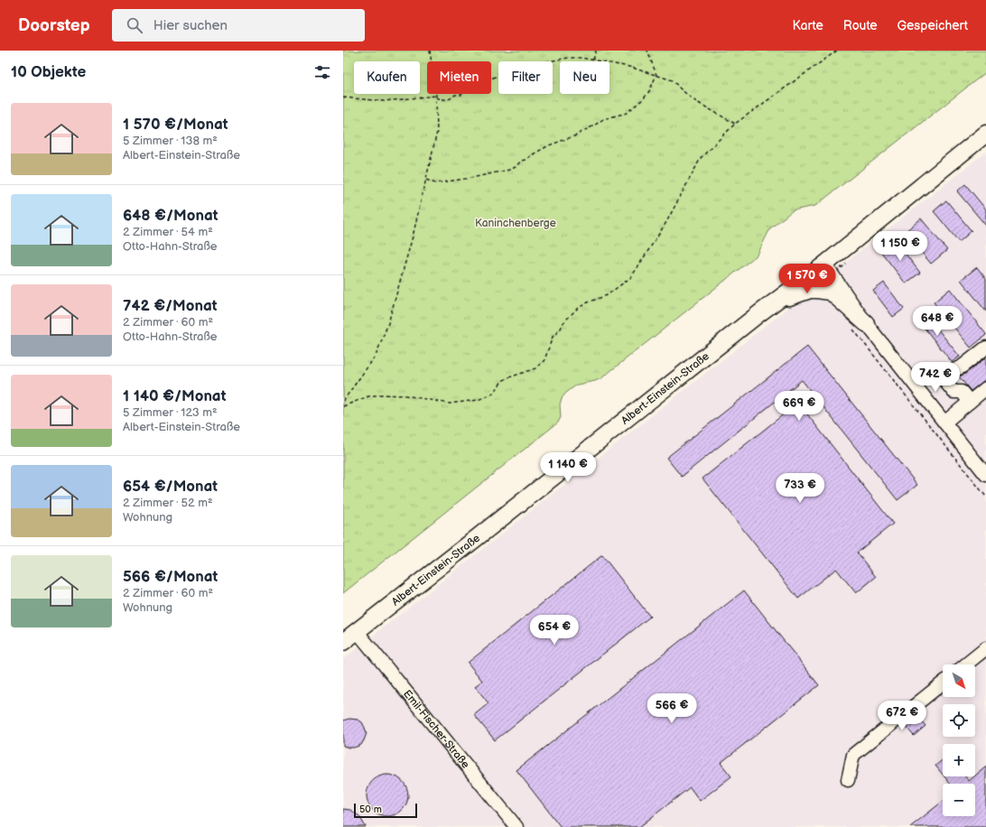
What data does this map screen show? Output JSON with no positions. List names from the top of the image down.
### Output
{
  "streets": {
    "main road": ["Albert-Einstein-Straße"],
    "street": ["Emil-Fischer-Straße"]
  },
  "crossings": [
    ["Albert-Einstein-Straße", "Emil-Fischer-Straße"]
  ],
  "parks": ["Kaninchenberge"],
  "scale_bar": "50 m",
  "north": "bottom right",
  "page": {
    "header": "Doorstep",
    "search": "Hier suchen",
    "nav": ["Karte", "Route", "Gespeichert"],
    "heading": "10 Objekte",
    "chip": [
      "Kaufen",
      "Mieten",
      "Filter",
      "Neu"
    ],
    "list": [
      {
        "name": "1 570 €/Monat",
        "note": "5 Zimmer · 138 m² · Albert-Einstein-Straße"
      },
      {
        "name": "648 €/Monat",
        "note": "2 Zimmer · 54 m² · Otto-Hahn-Straße"
      },
      {
        "name": "742 €/Monat",
        "note": "2 Zimmer · 60 m² · Otto-Hahn-Straße"
      },
      {
        "name": "1 140 €/Monat",
        "note": "5 Zimmer · 123 m² · Albert-Einstein-Straße"
      },
      {
        "name": "654 €/Monat",
        "note": "2 Zimmer · 52 m² · Wohnung"
      },
      {
        "name": "566 €/Monat",
        "note": "2 Zimmer · 60 m² · Wohnung"
      }
    ],
    "price": [
      "1 150 €",
      "1 570 €",
      "648 €",
      "742 €",
      "669 €",
      "1 140 €",
      "733 €",
      "654 €",
      "566 €",
      "672 €"
    ],
    "map_buttons": ["+", "−"],
    "scale": "50 m"
  }
}
